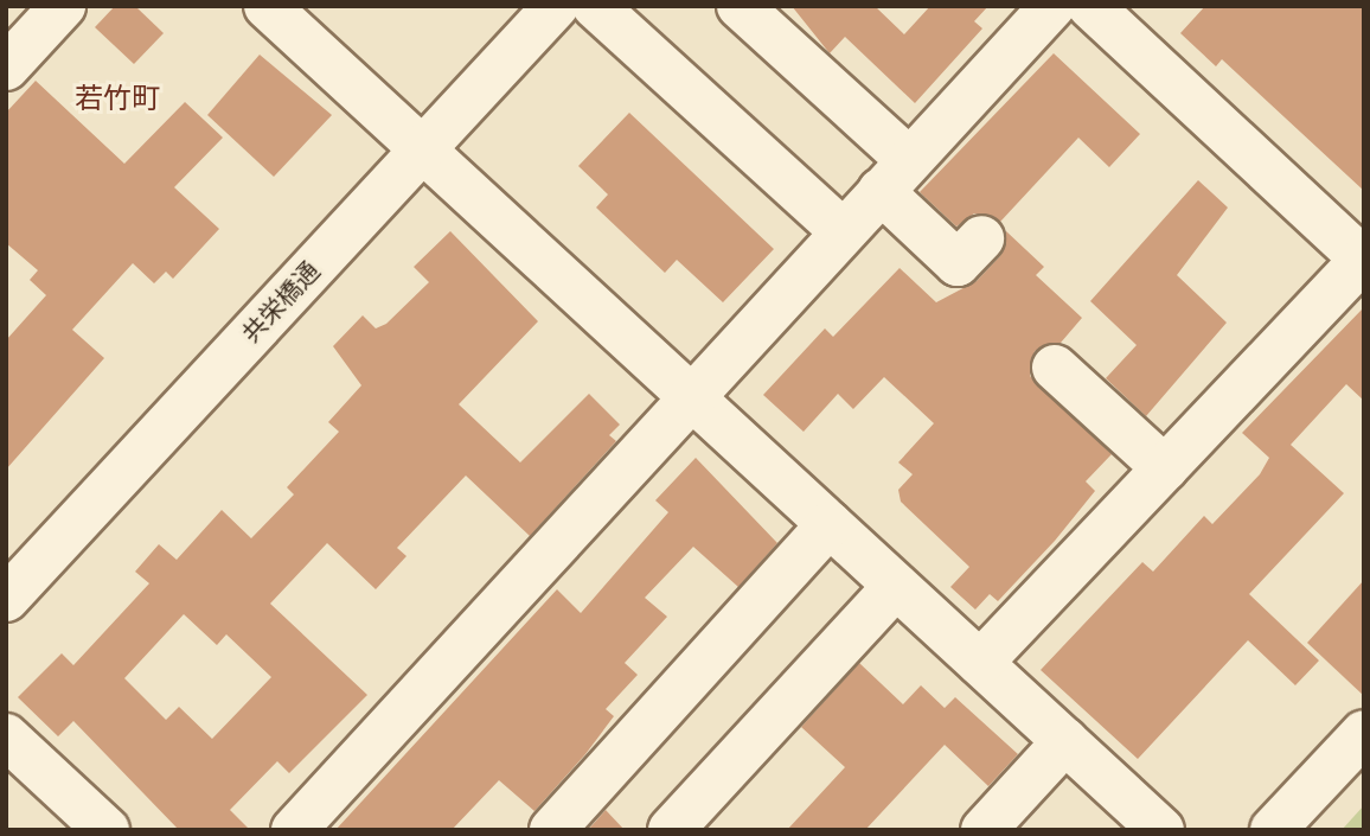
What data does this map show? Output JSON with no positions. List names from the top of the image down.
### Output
{
  "streets": {
    "street": ["共栄橋通"]
  },
  "districts": ["若竹町"]
}
